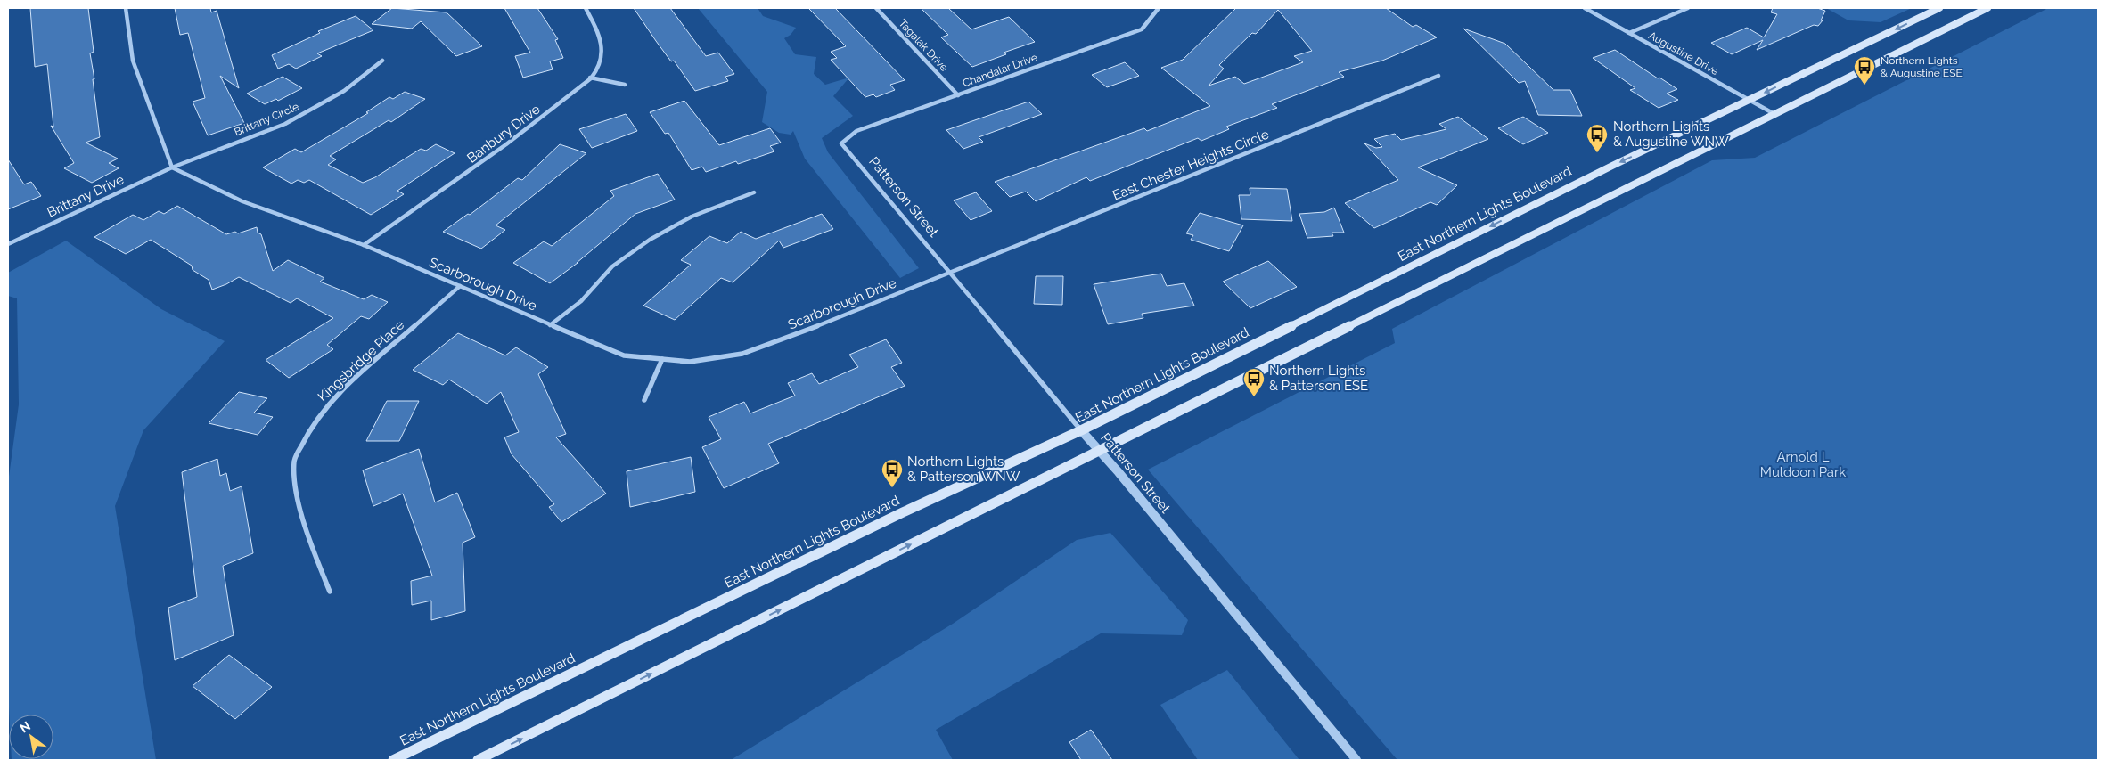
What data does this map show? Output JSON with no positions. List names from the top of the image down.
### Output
{
  "streets": {
    "main road": ["East Northern Lights Boulevard"],
    "street": [
      "Tagalak Drive",
      "Augustine Drive",
      "Chandalar Drive",
      "Brittany Circle",
      "Banbury Drive",
      "East Chester Heights Circle",
      "Brittany Drive",
      "Patterson Street",
      "Scarborough Drive",
      "Kingsbridge Place"
    ]
  },
  "crossings": [
    ["Tagalak Drive", "Chandalar Drive"],
    ["Augustine Drive", "East Northern Lights Boulevard"],
    ["Chandalar Drive", "Patterson Street"],
    ["Brittany Circle", "Brittany Drive"],
    ["Brittany Circle", "Scarborough Drive"],
    ["Banbury Drive", "Scarborough Drive"],
    ["East Chester Heights Circle", "Patterson Street"],
    ["East Chester Heights Circle", "Scarborough Drive"],
    ["Brittany Drive", "Scarborough Drive"],
    ["Patterson Street", "East Northern Lights Boulevard"],
    ["Patterson Street", "Scarborough Drive"],
    ["Scarborough Drive", "Kingsbridge Place"]
  ],
  "parks": ["Arnold L Muldoon Park"],
  "places": {
    "bus stop": [
      "Northern Lights & Augustine ESE",
      "Northern Lights & Augustine WNW",
      "Northern Lights & Patterson ESE",
      "Northern Lights & Patterson WNW"
    ]
  },
  "north": "top left"
}
